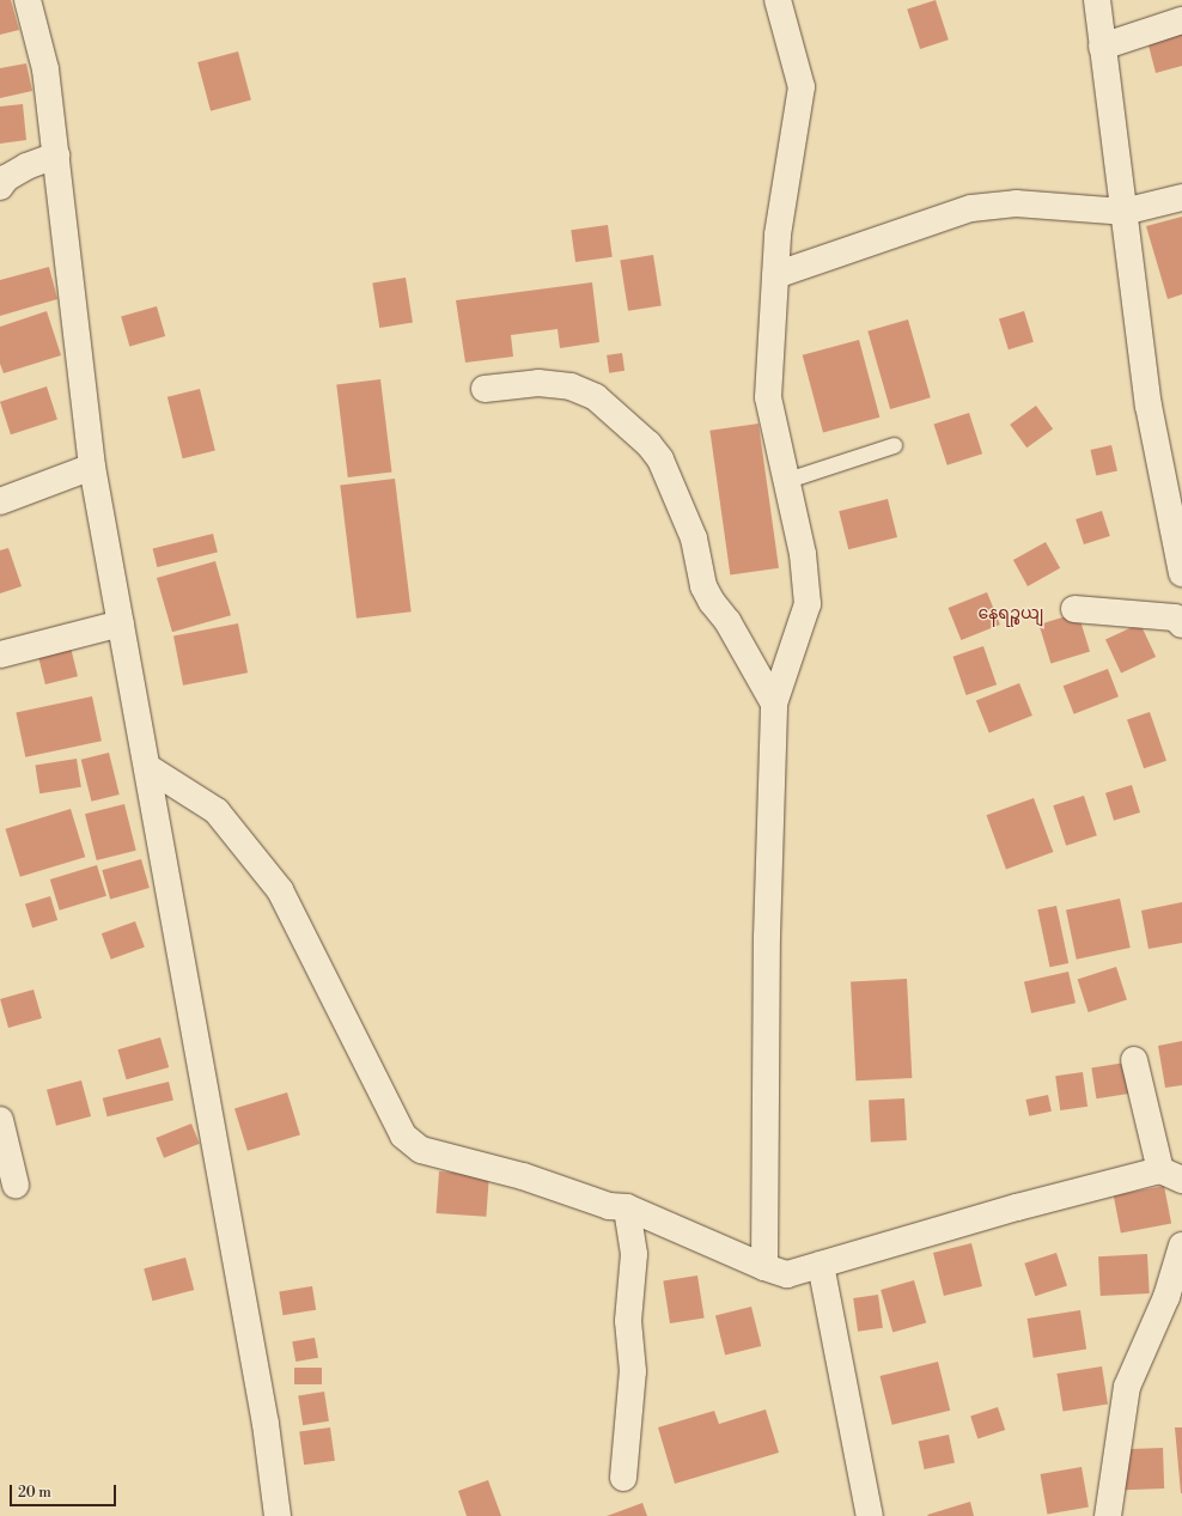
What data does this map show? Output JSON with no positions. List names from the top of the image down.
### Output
{
  "districts": ["နေရဉ္စယျ"],
  "scale_bar": "20 m"
}
